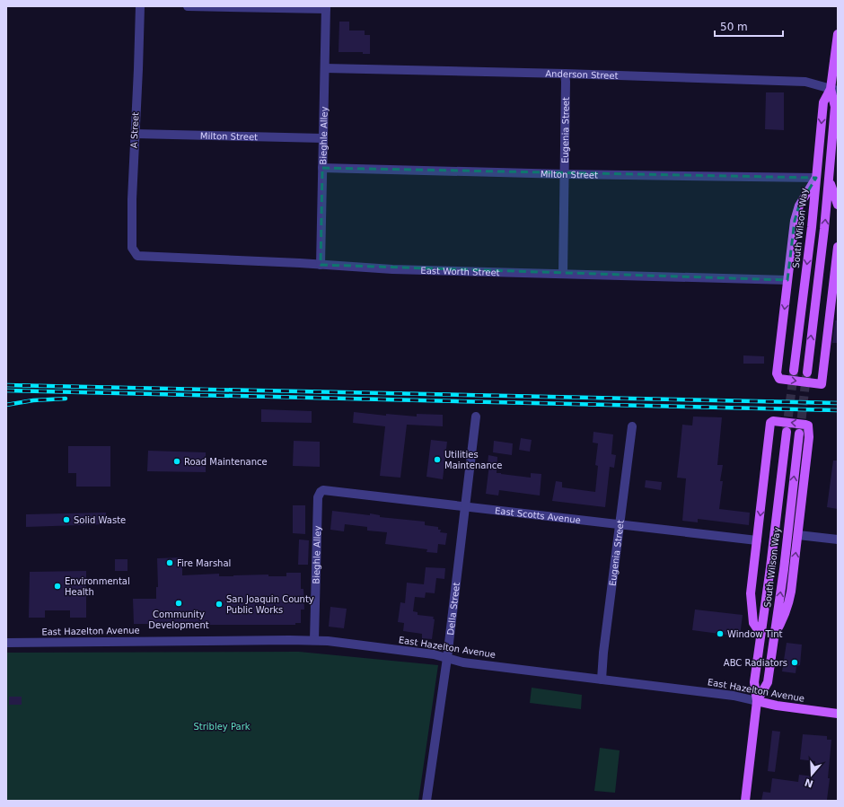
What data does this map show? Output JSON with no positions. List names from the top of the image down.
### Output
{
  "streets": {
    "main road": ["South Wilson Way", "East Hazelton Avenue"],
    "street": [
      "Anderson Street",
      "A Street",
      "Eugenia Street",
      "Bieghle Alley",
      "Milton Street",
      "East Worth Street",
      "East Scotts Avenue",
      "Della Street"
    ]
  },
  "crossings": [
    ["Anderson Street", "Eugenia Street"],
    ["Anderson Street", "Bieghle Alley"],
    ["Anderson Street", "South Wilson Way"],
    ["A Street", "Milton Street"],
    ["A Street", "East Worth Street"],
    ["Eugenia Street", "Milton Street"],
    ["Eugenia Street", "East Worth Street"],
    ["Eugenia Street", "East Scotts Avenue"],
    ["Eugenia Street", "East Hazelton Avenue"],
    ["Bieghle Alley", "Milton Street"],
    ["Bieghle Alley", "East Worth Street"],
    ["Bieghle Alley", "East Scotts Avenue"],
    ["Bieghle Alley", "East Hazelton Avenue"],
    ["Milton Street", "South Wilson Way"],
    ["South Wilson Way", "East Hazelton Avenue"],
    ["East Scotts Avenue", "Della Street"],
    ["Della Street", "East Hazelton Avenue"]
  ],
  "parks": ["Stribley Park"],
  "places": [
    "Utilities Maintenance",
    "Road Maintenance",
    "Solid Waste",
    "Fire Marshal",
    "Environmental Health",
    "Community Development",
    "San Joaquin County Public Works",
    "Window Tint",
    "ABC Radiators"
  ],
  "scale_bar": "50 m",
  "north": "bottom"
}
